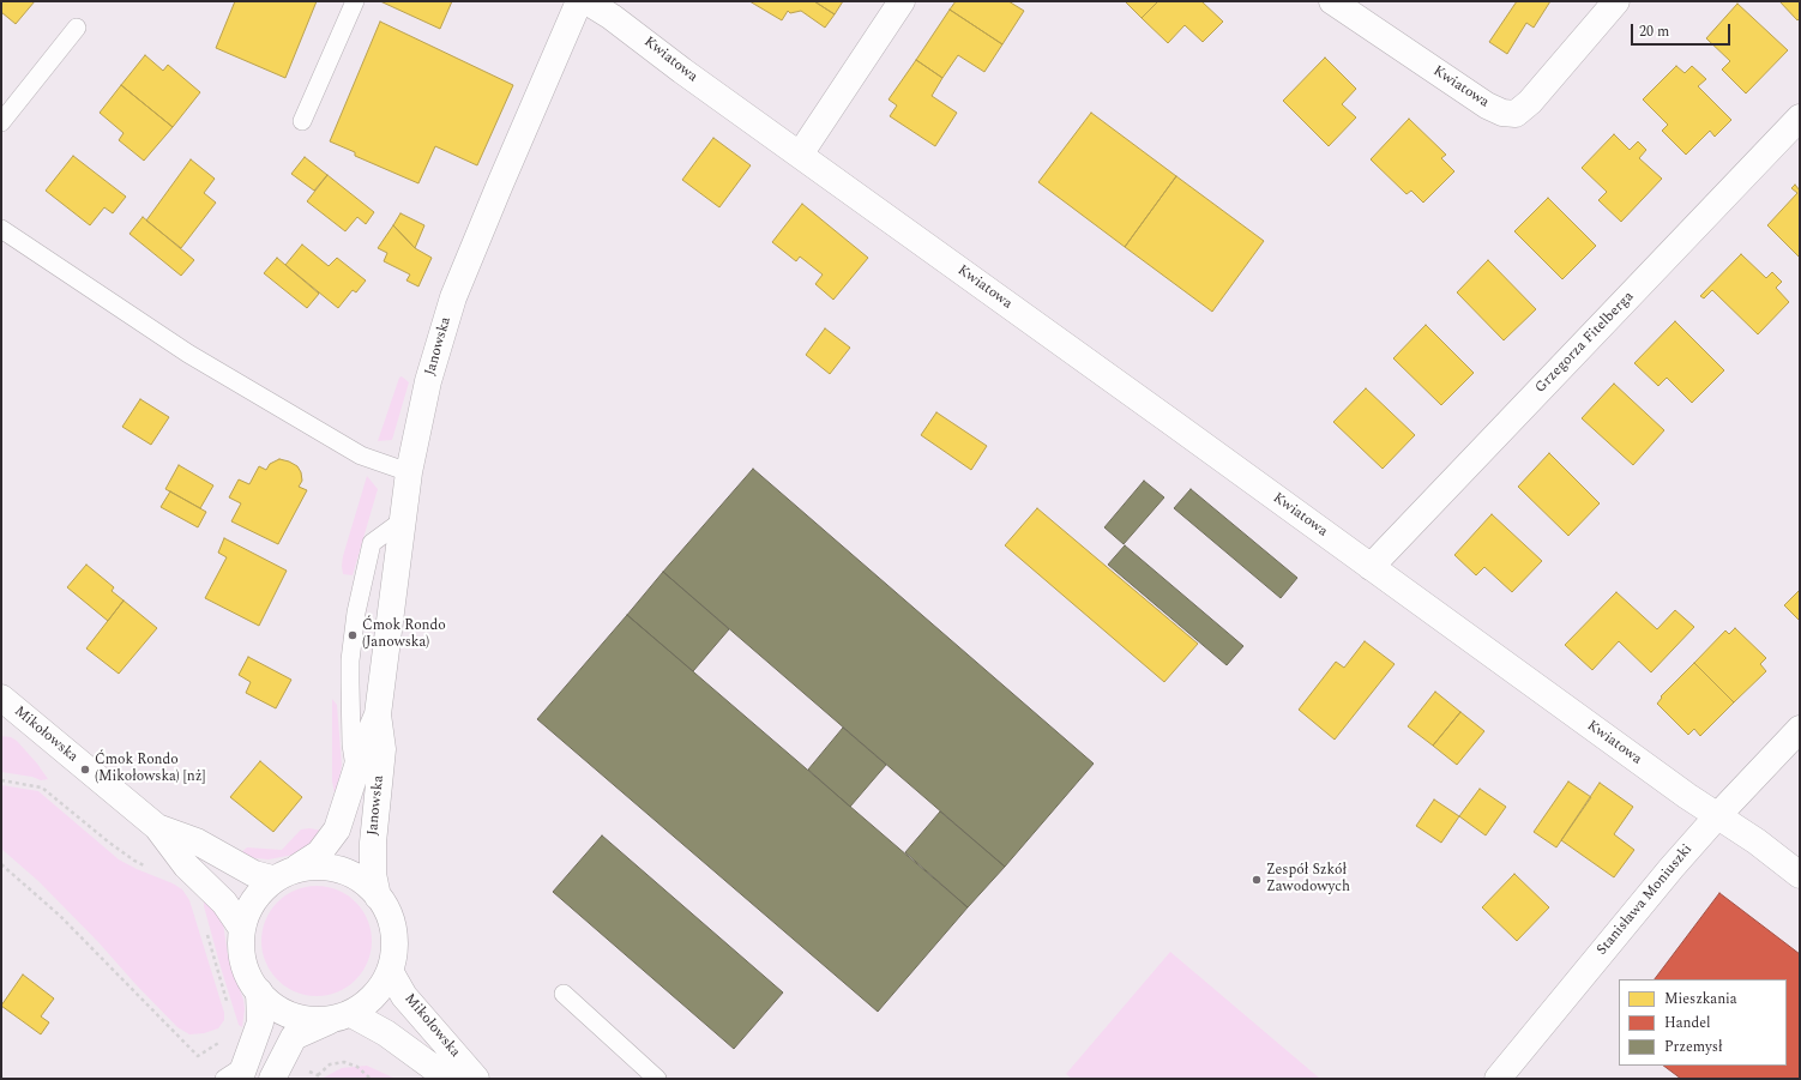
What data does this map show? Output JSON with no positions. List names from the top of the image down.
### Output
{
  "streets": {
    "street": [
      "Kwiatowa",
      "Grzegorza Fitelberga",
      "Janowska",
      "Mikołowska",
      "Stanisława Moniuszki"
    ]
  },
  "crossings": [
    ["Kwiatowa", "Grzegorza Fitelberga"],
    ["Kwiatowa", "Stanisława Moniuszki"],
    ["Janowska", "Mikołowska"]
  ],
  "places": ["Ćmok Rondo (Janowska)", "Ćmok Rondo (Mikołowska) [nż]", "Zespół Szkół Zawodowych"],
  "legend": ["Mieszkania", "Handel", "Przemysł"],
  "scale_bar": "20 m"
}
